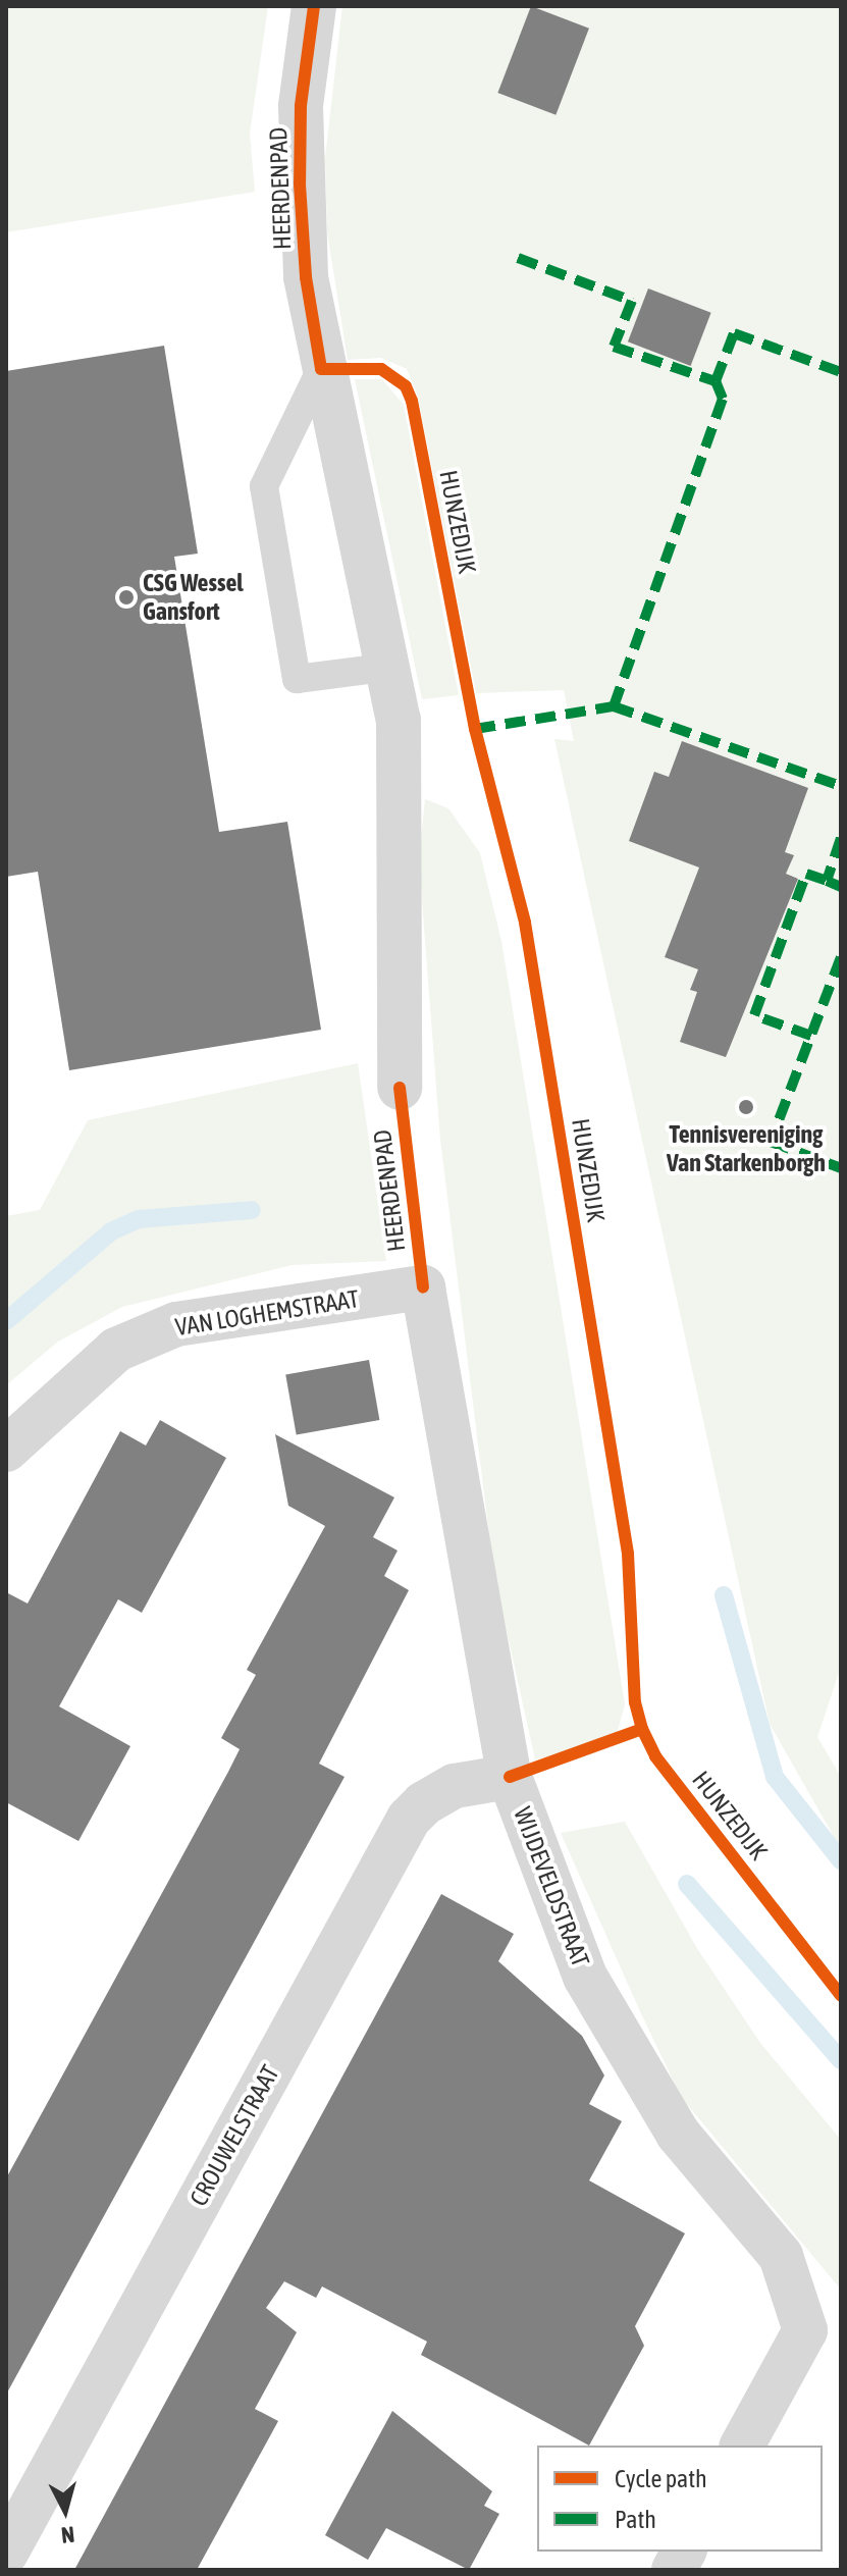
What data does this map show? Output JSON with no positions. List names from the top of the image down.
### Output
{
  "streets": {
    "street": [
      "HEERDENPAD",
      "VAN LOGHEMSTRAAT",
      "WIJDEVELDSTRAAT",
      "CROUWELSTRAAT"
    ],
    "cycle path": ["HUNZEDIJK"]
  },
  "crossings": [
    ["VAN LOGHEMSTRAAT", "WIJDEVELDSTRAAT"],
    ["WIJDEVELDSTRAAT", "CROUWELSTRAAT"]
  ],
  "places": ["CSG Wessel Gansfort", "Tennisvereniging Van Starkenborgh"],
  "legend": ["Cycle path", "Path"],
  "north": "bottom"
}
